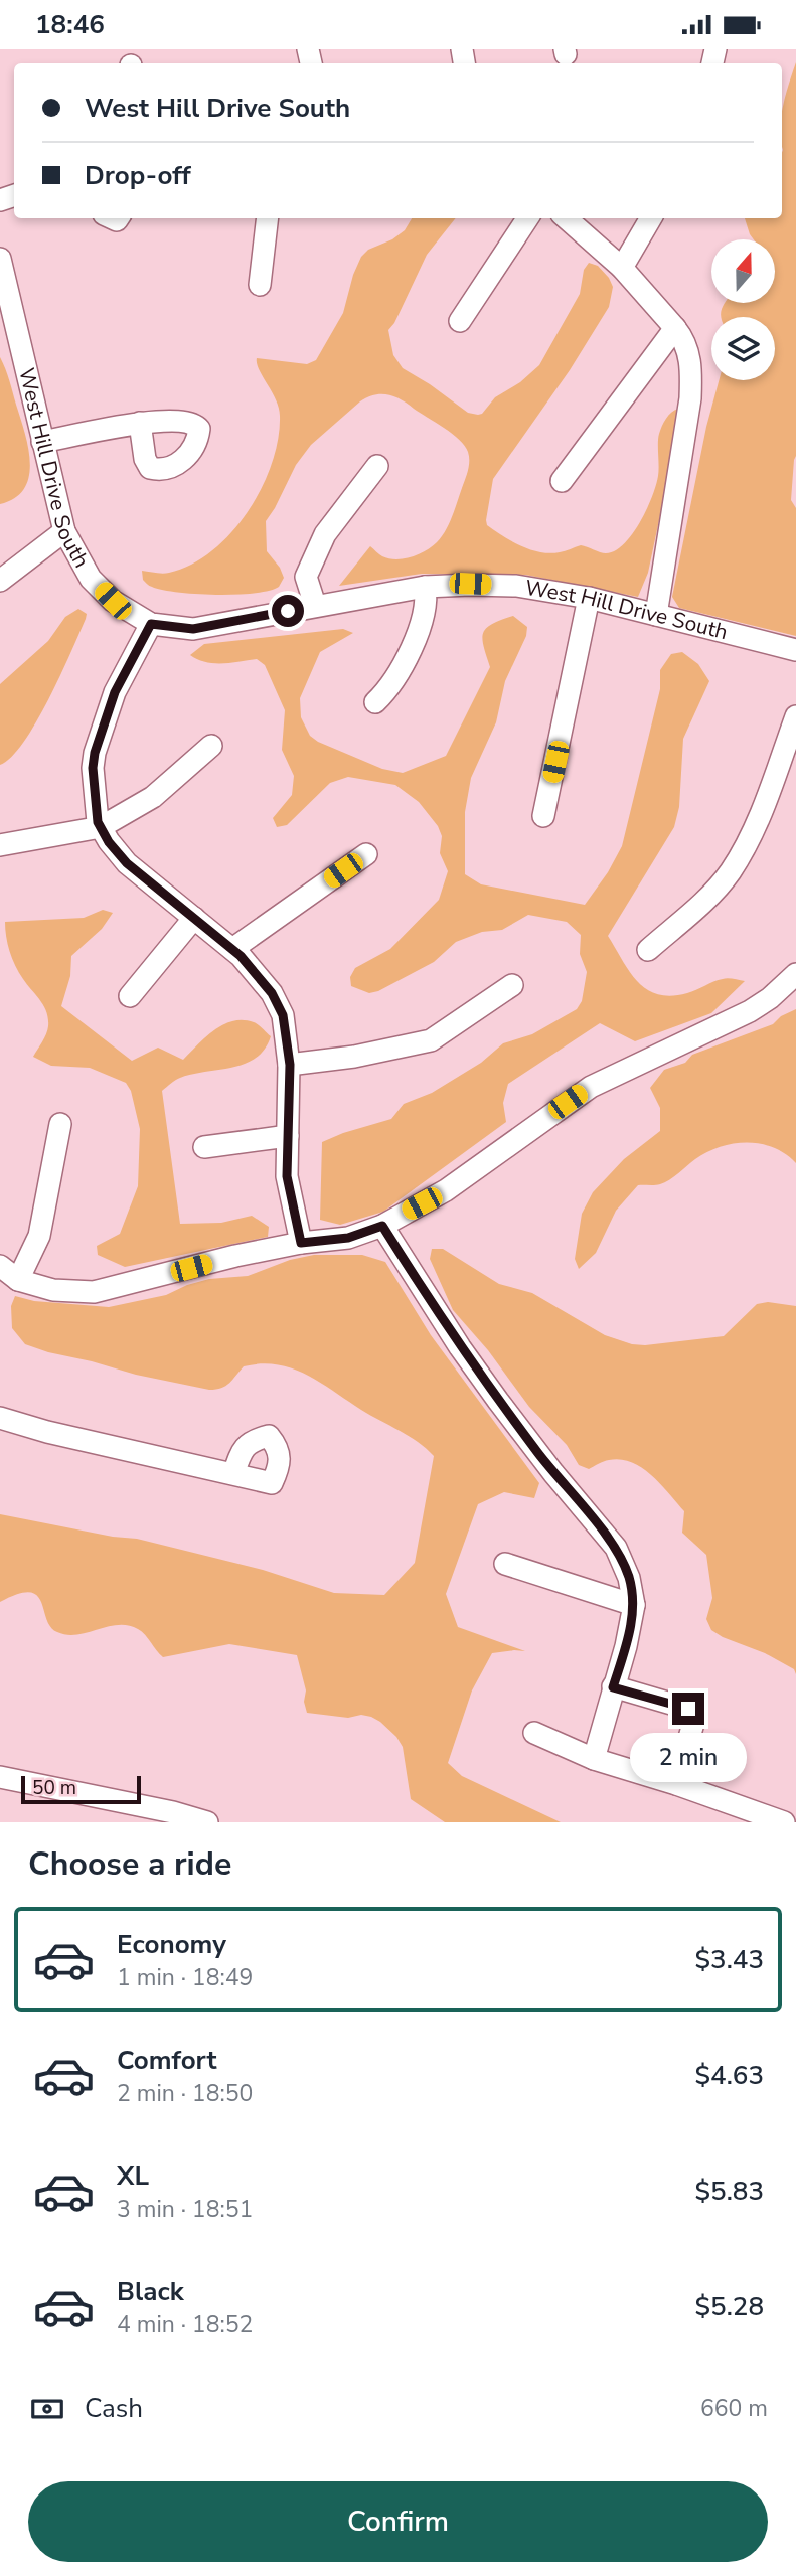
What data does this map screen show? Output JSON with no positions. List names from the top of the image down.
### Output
{
  "streets": {
    "street": ["West Hill Drive South"]
  },
  "scale_bar": "50 m",
  "north": "top",
  "page": {
    "status": "18:46",
    "banner": ["West Hill Drive South", "Drop-off"],
    "bubble": "2 min",
    "scale": "50 m",
    "heading": "Choose a ride",
    "list": [
      {
        "name": "Economy",
        "note": "1 min · 18:49",
        "value": "$3.43"
      },
      {
        "name": "Comfort",
        "note": "2 min · 18:50",
        "value": "$4.63"
      },
      {
        "name": "XL",
        "note": "3 min · 18:51",
        "value": "$5.83"
      },
      {
        "name": "Black",
        "note": "4 min · 18:52",
        "value": "$5.28"
      }
    ],
    "pay": ["Cash", "660 m"],
    "buttons": "Confirm"
  }
}
